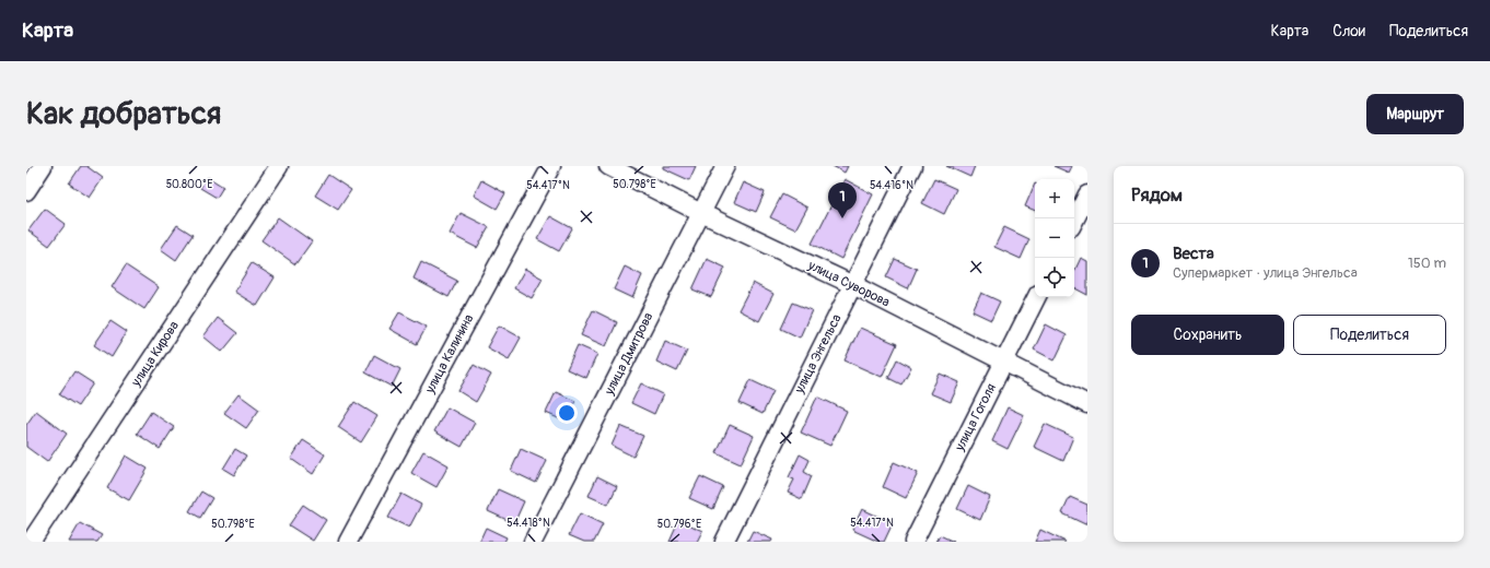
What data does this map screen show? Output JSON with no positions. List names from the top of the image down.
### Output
{
  "streets": {
    "street": [
      "улица Суворова",
      "улица Кирова",
      "улица Калинина",
      "улица Дмитрова",
      "улица Энгельса",
      "улица Гоголя"
    ]
  },
  "crossings": [
    ["улица Суворова", "улица Дмитрова"],
    ["улица Суворова", "улица Энгельса"],
    ["улица Суворова", "улица Гоголя"]
  ],
  "page": {
    "header": "Карта",
    "nav": ["Карта", "Слои", "Поделиться"],
    "buttons": [
      "Маршрут",
      ["Сохранить", "Поделиться"]
    ],
    "title": "Как добраться",
    "heading": "Рядом",
    "map_buttons": ["+", "−"],
    "pins": "1",
    "list": [
      {
        "mark": "1",
        "name": "Веста",
        "note": "Супермаркет · улица Энгельса",
        "value": "150 m"
      }
    ]
  },
  "coordinates": [
    "50.800°E",
    "50.798°E",
    "54.416°N",
    "54.417°N",
    "54.418°N",
    "50.796°E"
  ]
}
